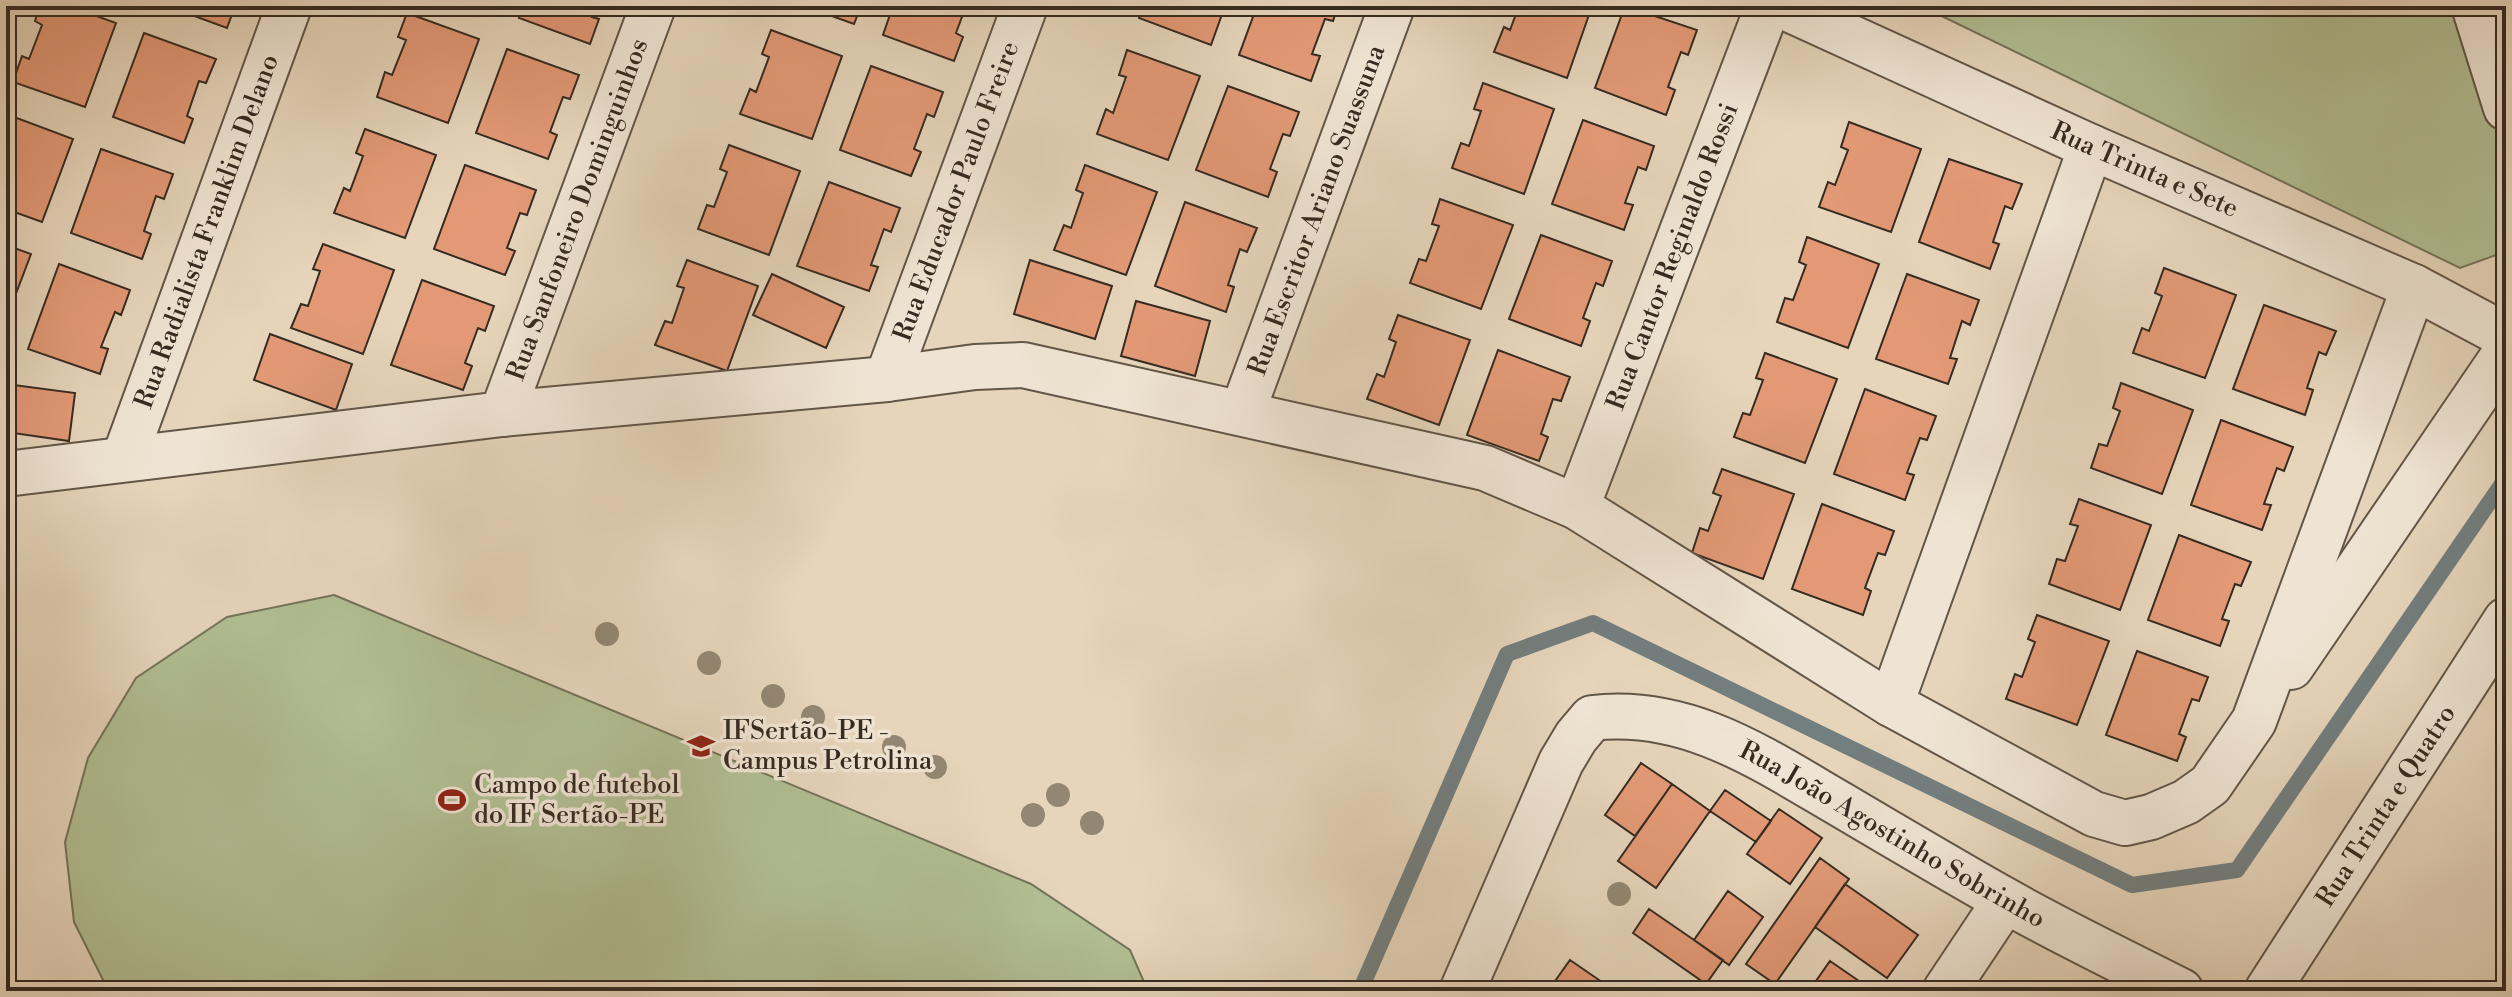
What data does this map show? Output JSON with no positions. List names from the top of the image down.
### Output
{
  "streets": {
    "street": [
      "Rua Trinta e Sete",
      "Rua Educador Paulo Freire",
      "Rua Escritor Ariano Suassuna",
      "Rua Sanfoneiro Dominguinhos",
      "Rua Radialista Franklim Delano",
      "Rua Cantor Reginaldo Rossi",
      "Rua Trinta e Quatro",
      "Rua João Agostinho Sobrinho"
    ]
  },
  "places": {
    "school or university": ["IFSertão-PE - Campus Petrolina"],
    "sports": ["Campo de futebol do IF Sertão-PE"]
  }
}
